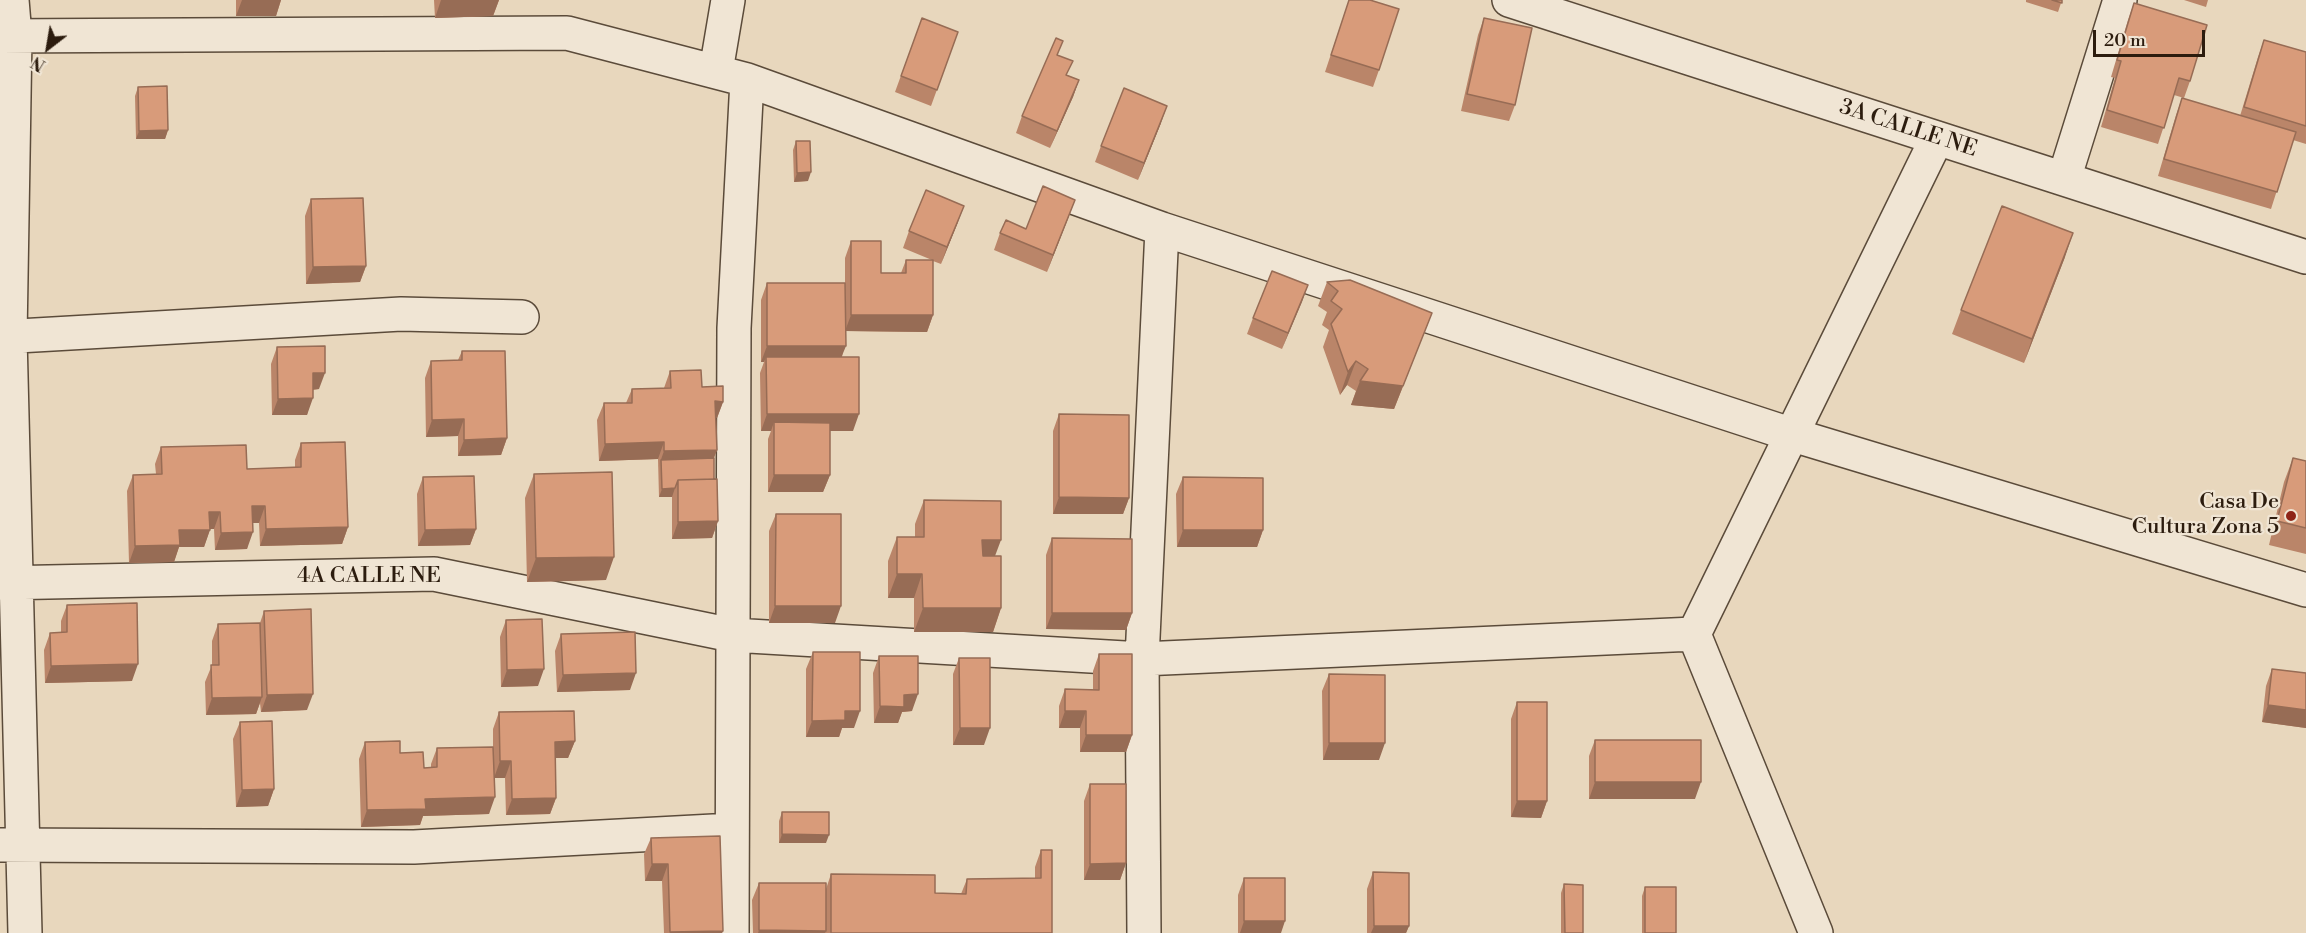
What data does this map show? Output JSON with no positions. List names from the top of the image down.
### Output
{
  "streets": {
    "street": ["3A CALLE NE", "4A CALLE NE"]
  },
  "places": ["Casa De Cultura Zona 5"],
  "scale_bar": "20 m",
  "north": "bottom left"
}
